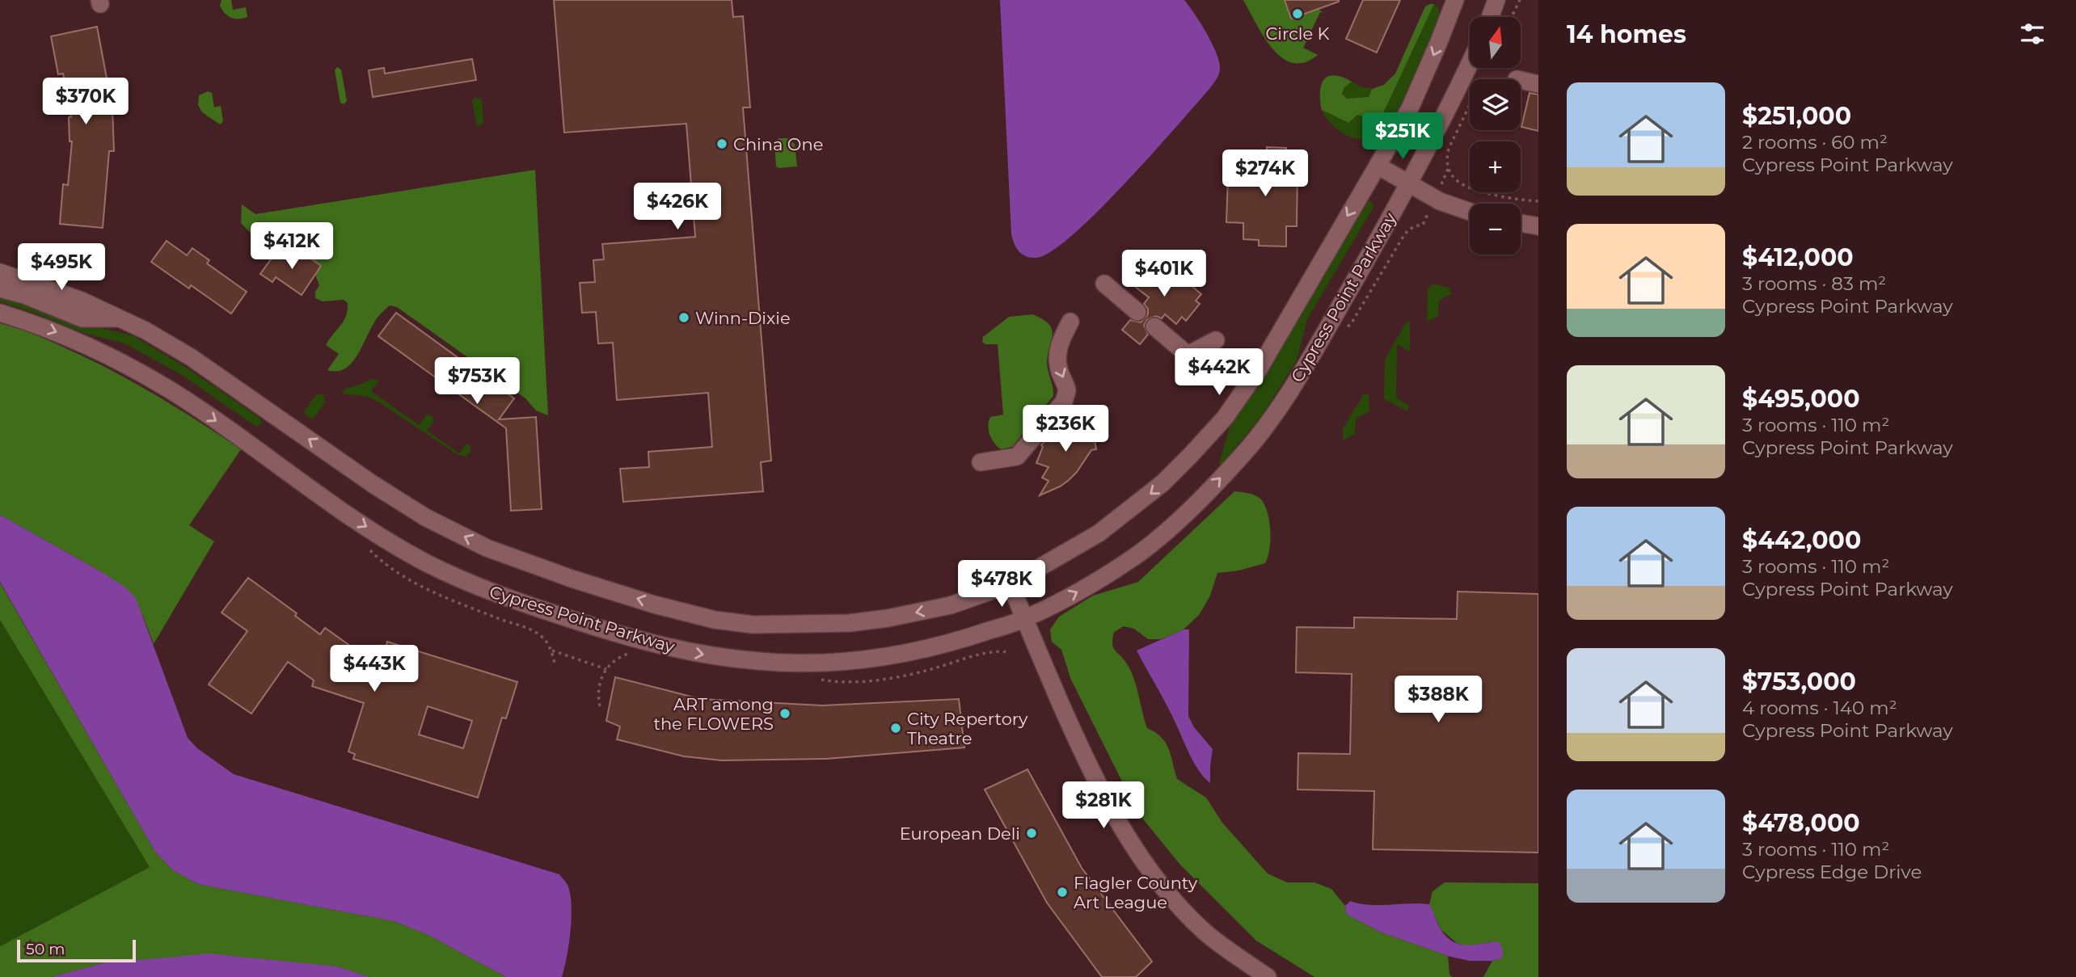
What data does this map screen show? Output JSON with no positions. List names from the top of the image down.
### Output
{
  "streets": {
    "street": ["Cypress Point Parkway"]
  },
  "places": [
    "Circle K",
    "China One",
    "Winn-Dixie",
    "ART among the FLOWERS",
    "City Repertory Theatre",
    "European Deli",
    "Flagler County Art League"
  ],
  "scale_bar": "50 m",
  "north": "top",
  "page": {
    "heading": "14 homes",
    "map_buttons": ["+", "−"],
    "list": [
      {
        "name": "$251,000",
        "note": "2 rooms · 60 m² · Cypress Point Parkway"
      },
      {
        "name": "$412,000",
        "note": "3 rooms · 83 m² · Cypress Point Parkway"
      },
      {
        "name": "$495,000",
        "note": "3 rooms · 110 m² · Cypress Point Parkway"
      },
      {
        "name": "$442,000",
        "note": "3 rooms · 110 m² · Cypress Point Parkway"
      },
      {
        "name": "$753,000",
        "note": "4 rooms · 140 m² · Cypress Point Parkway"
      },
      {
        "name": "$478,000",
        "note": "3 rooms · 110 m² · Cypress Edge Drive"
      }
    ],
    "price": [
      "$370K",
      "$251K",
      "$274K",
      "$426K",
      "$412K",
      "$495K",
      "$401K",
      "$442K",
      "$753K",
      "$236K",
      "$478K",
      "$443K",
      "$388K",
      "$281K"
    ],
    "scale": "50 m"
  }
}
